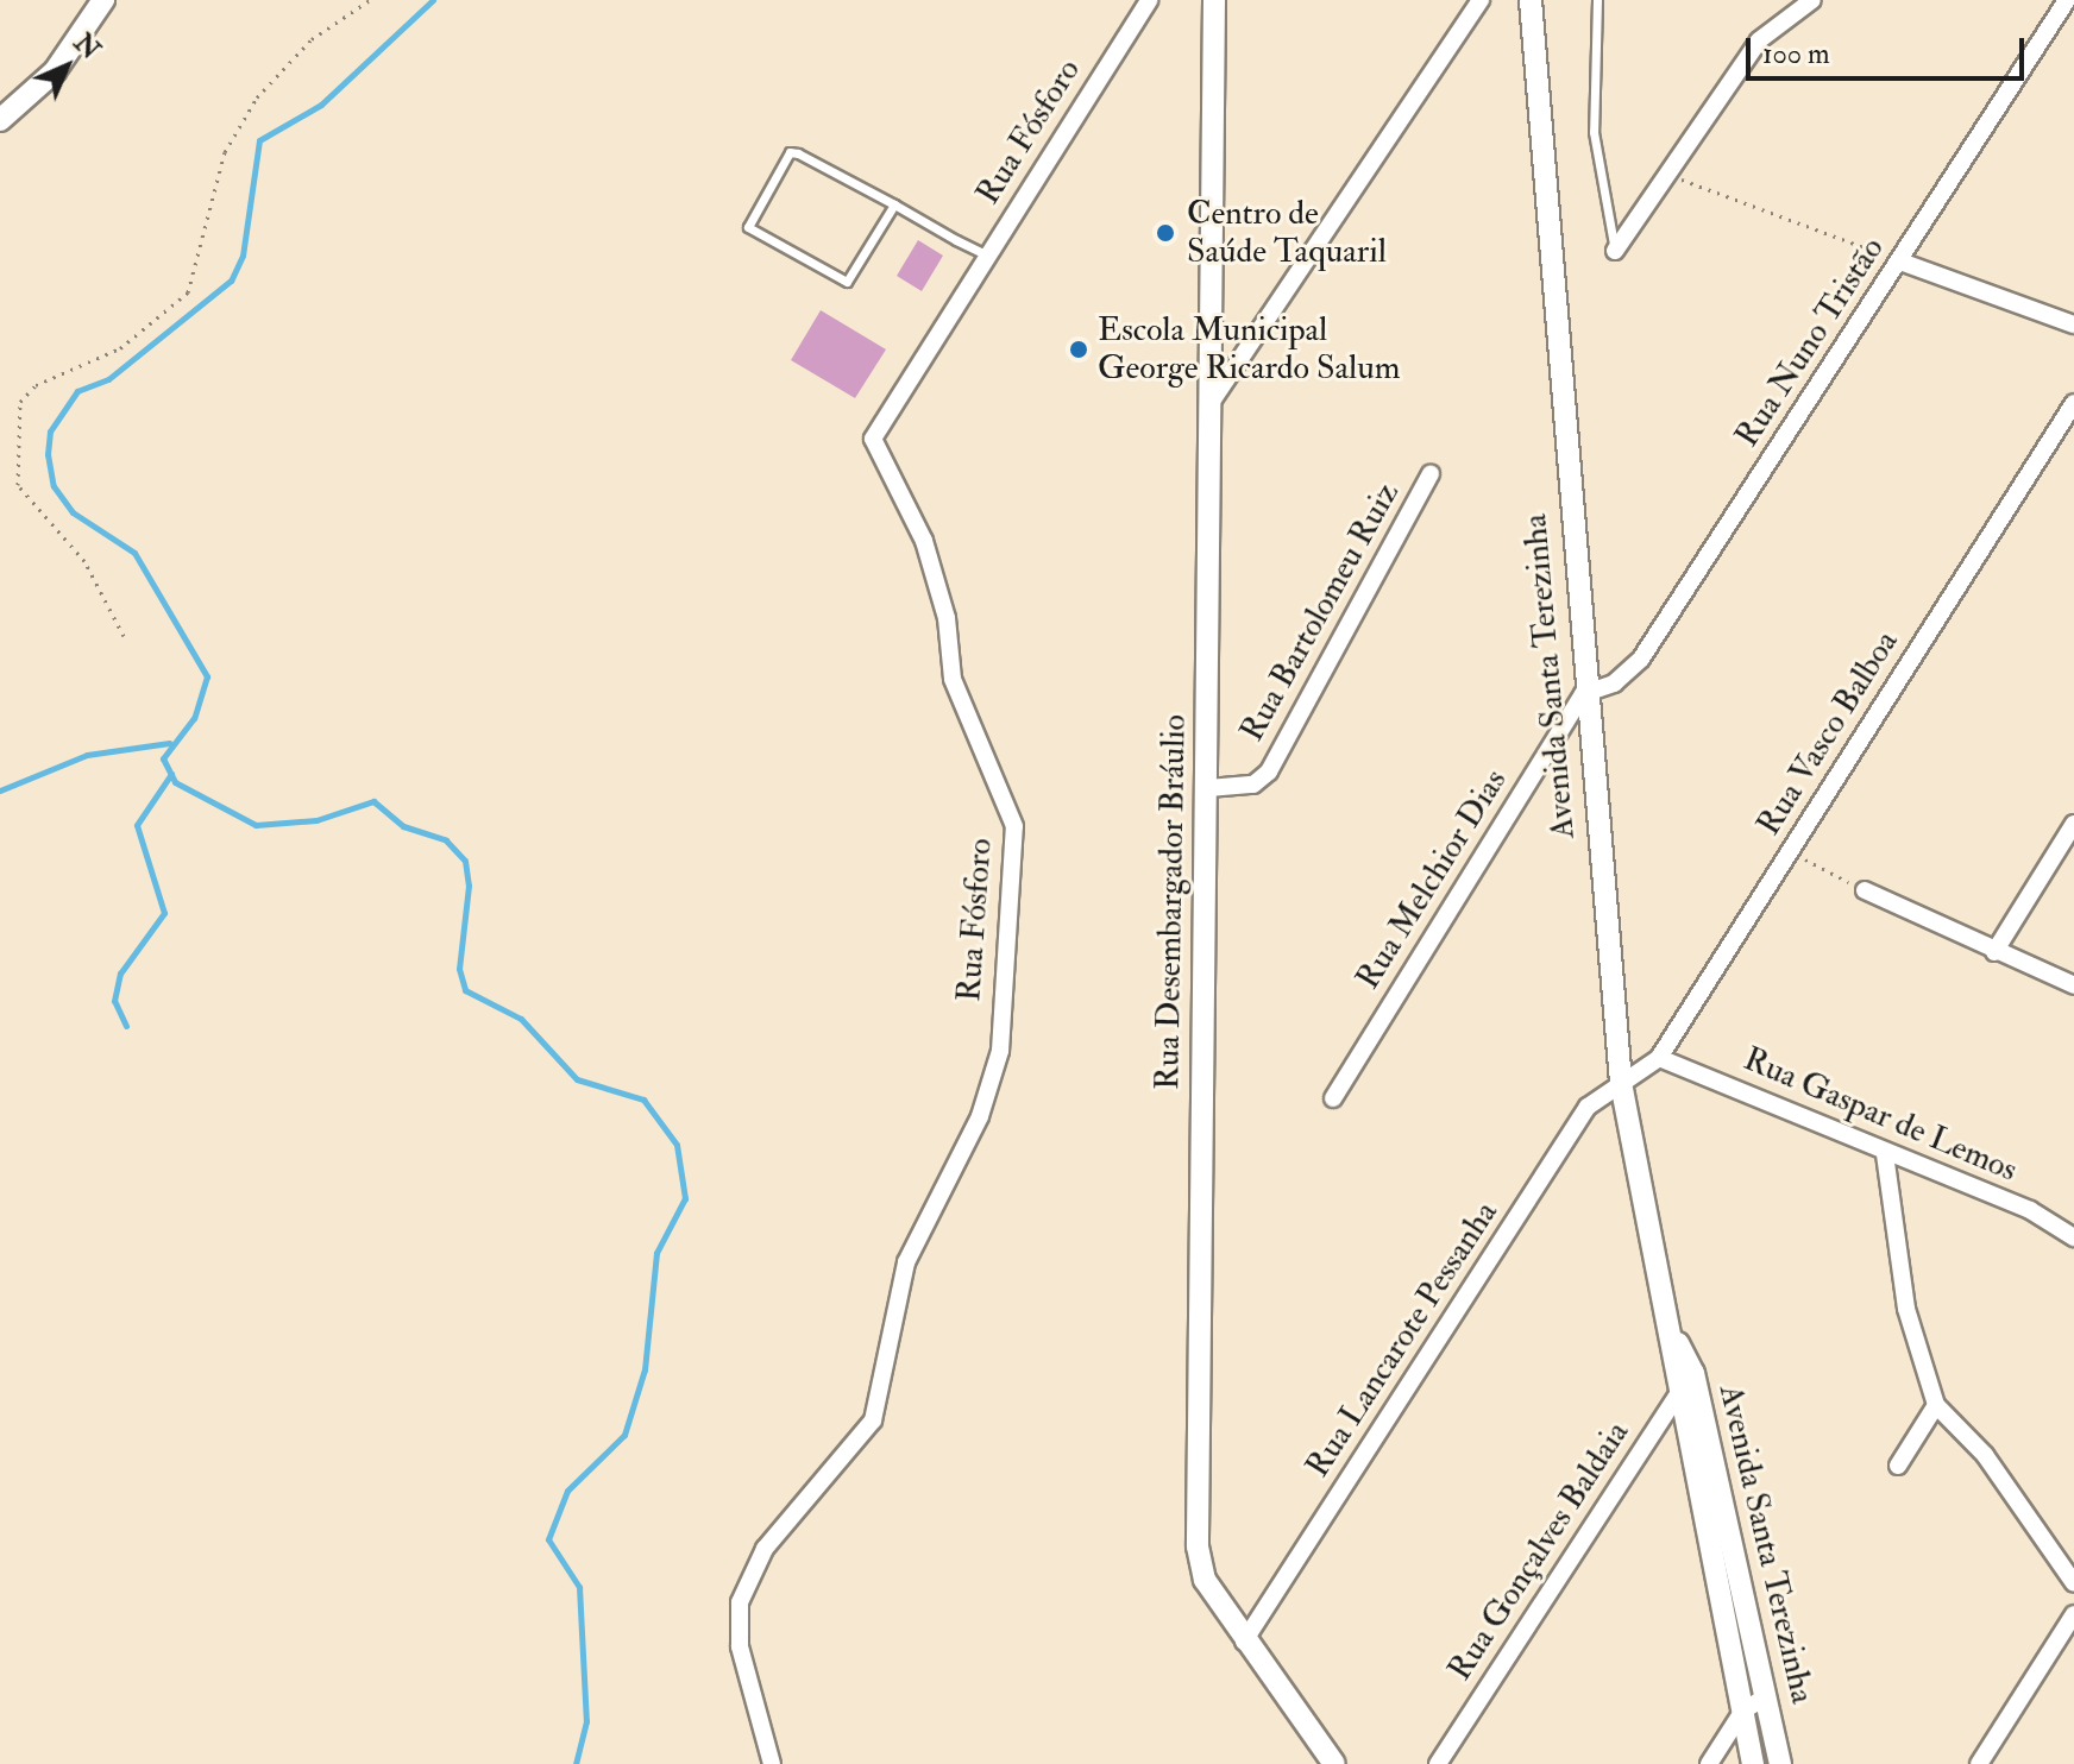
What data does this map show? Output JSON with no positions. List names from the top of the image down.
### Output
{
  "streets": {
    "street": [
      "Rua Fósforo",
      "Rua Nuno Tristão",
      "Rua Bartolomeu Ruiz",
      "Avenida Santa Terezinha",
      "Rua Vasco Balboa",
      "Rua Melchior Dias",
      "Rua Desembargador Bráulio",
      "Rua Gaspar de Lemos",
      "Rua Lancarote Pessanha",
      "Rua Gonçalves Baldaia"
    ]
  },
  "crossings": [
    ["Rua Nuno Tristão", "Avenida Santa Terezinha"],
    ["Rua Nuno Tristão", "Rua Melchior Dias"],
    ["Rua Bartolomeu Ruiz", "Rua Desembargador Bráulio"],
    ["Avenida Santa Terezinha", "Rua Vasco Balboa"],
    ["Avenida Santa Terezinha", "Rua Melchior Dias"],
    ["Avenida Santa Terezinha", "Rua Lancarote Pessanha"],
    ["Avenida Santa Terezinha", "Rua Gonçalves Baldaia"],
    ["Rua Vasco Balboa", "Rua Gaspar de Lemos"],
    ["Rua Vasco Balboa", "Rua Lancarote Pessanha"],
    ["Rua Desembargador Bráulio", "Rua Lancarote Pessanha"]
  ],
  "places": ["Centro de Saúde Taquaril", "Escola Municipal George Ricardo Salum"],
  "scale_bar": "100 m",
  "north": "top right"
}
